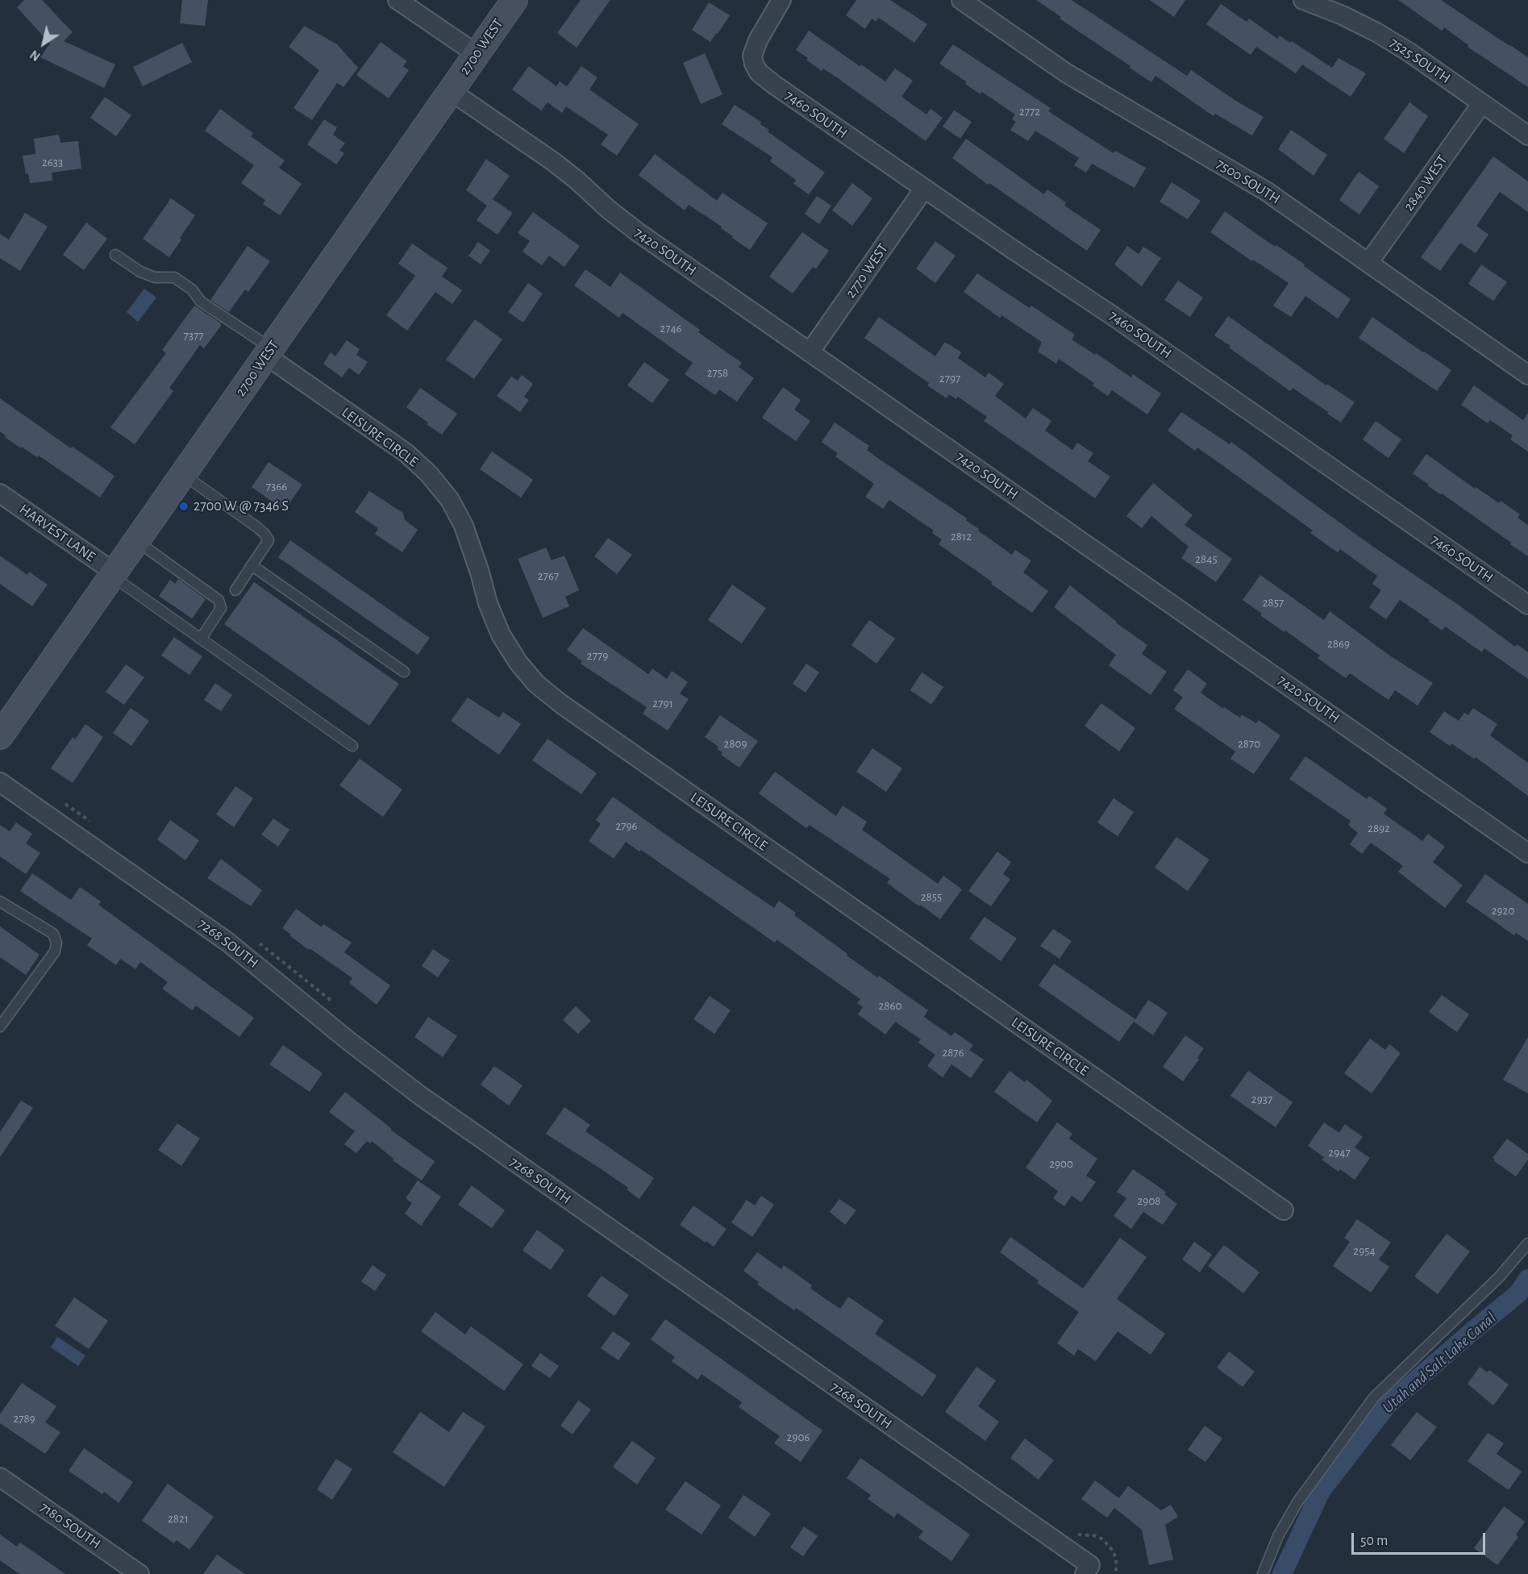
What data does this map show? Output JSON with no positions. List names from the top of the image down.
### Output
{
  "streets": {
    "main road": ["2700 WEST"],
    "street": [
      "7525 SOUTH",
      "7460 SOUTH",
      "7500 SOUTH",
      "2840 WEST",
      "7420 SOUTH",
      "2770 WEST",
      "LEISURE CIRCLE",
      "HARVEST LANE",
      "7268 SOUTH",
      "7180 SOUTH"
    ]
  },
  "crossings": [
    ["2700 WEST", "7420 SOUTH"],
    ["2700 WEST", "LEISURE CIRCLE"],
    ["2700 WEST", "HARVEST LANE"],
    ["7525 SOUTH", "2840 WEST"],
    ["7460 SOUTH", "2770 WEST"],
    ["7500 SOUTH", "2840 WEST"],
    ["7420 SOUTH", "2770 WEST"]
  ],
  "water": ["Utah and Salt Lake Canal"],
  "places": ["2700 W @ 7346 S"],
  "house_numbers": [
    "2772",
    "2633",
    "2746",
    "7377",
    "2758",
    "2797",
    "7366",
    "2812",
    "2845",
    "2767",
    "2857",
    "2869",
    "2779",
    "2791",
    "2809",
    "2870",
    "2796",
    "2892",
    "2855",
    "2920",
    "2860",
    "2876",
    "2937",
    "2947",
    "2900",
    "2908",
    "2954",
    "2789",
    "2906",
    "2821"
  ],
  "scale_bar": "50 m",
  "north": "bottom left"
}
